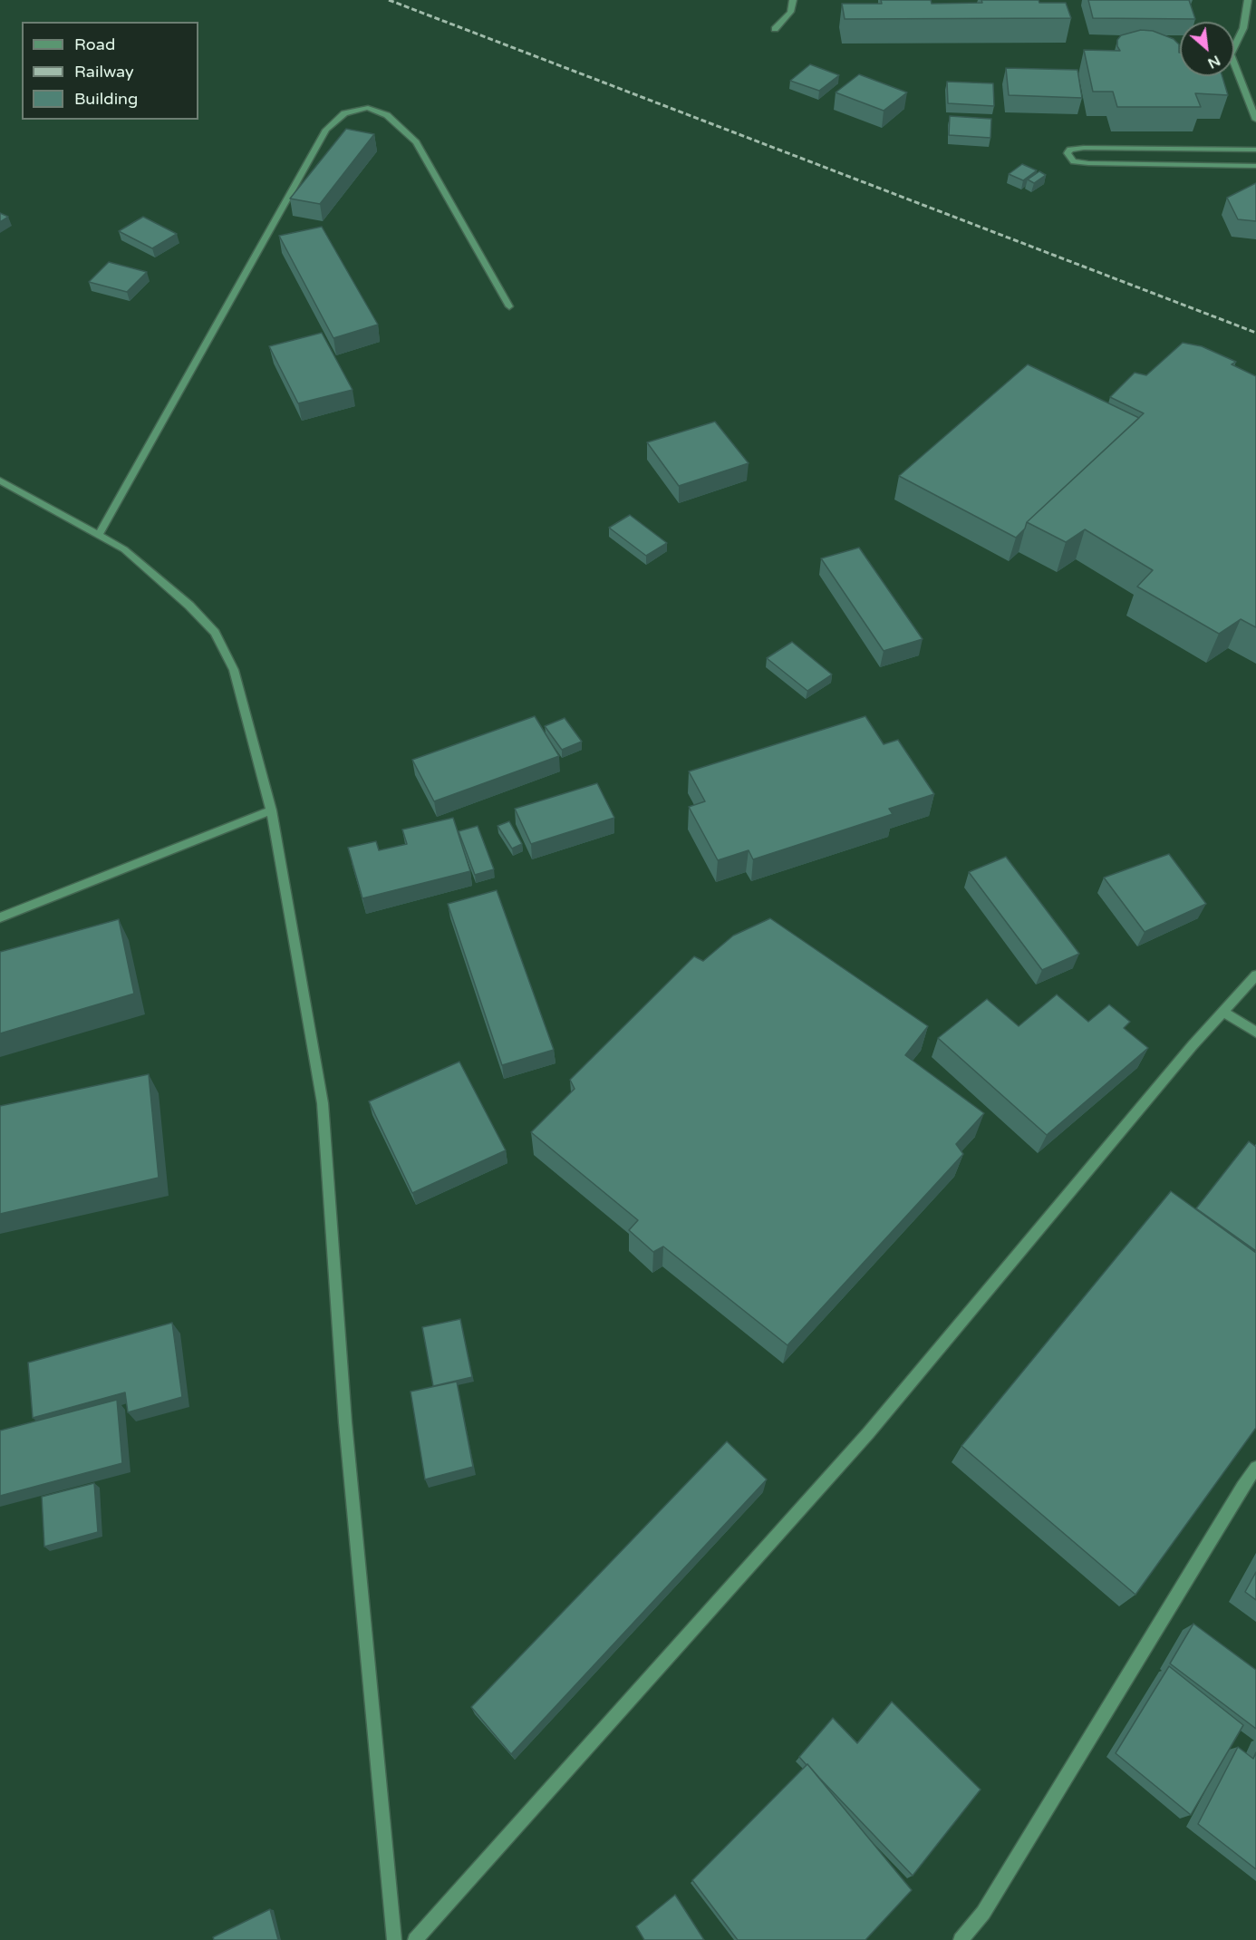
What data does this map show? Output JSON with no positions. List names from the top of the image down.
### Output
{
  "legend": ["Road", "Railway", "Building"],
  "north": "bottom right"
}
